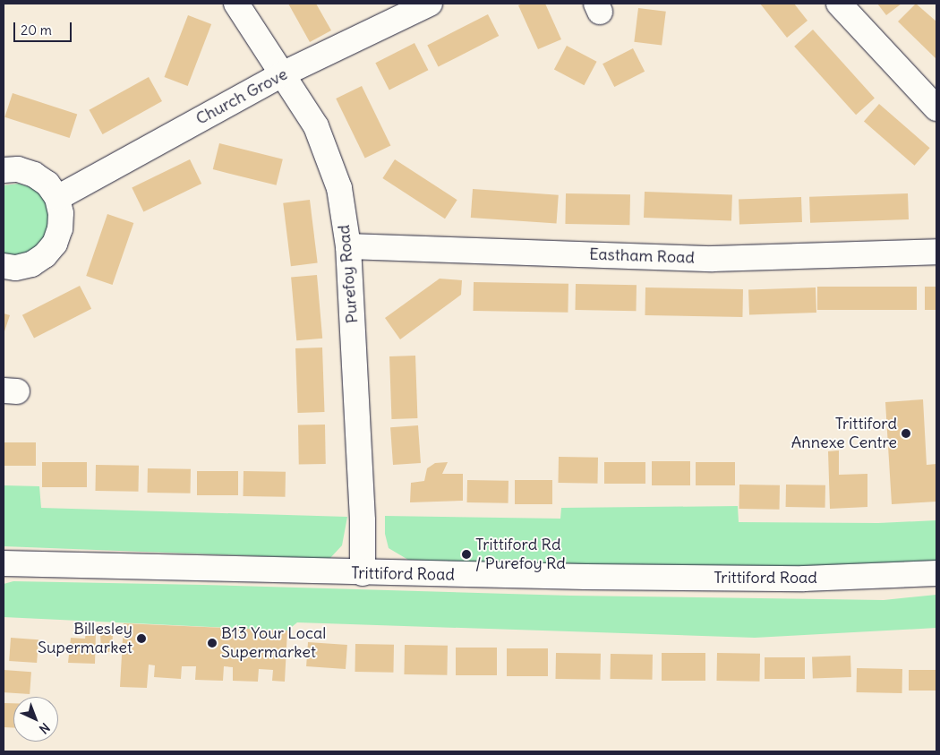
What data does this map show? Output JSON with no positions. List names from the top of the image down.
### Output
{
  "streets": {
    "street": [
      "Church Grove",
      "Eastham Road",
      "Purefoy Road",
      "Trittiford Road"
    ]
  },
  "crossings": [
    ["Church Grove", "Purefoy Road"],
    ["Eastham Road", "Purefoy Road"],
    ["Purefoy Road", "Trittiford Road"]
  ],
  "places": [
    "Trittiford Annexe Centre",
    "Trittiford Rd / Purefoy Rd",
    "Billesley Supermarket",
    "B13 Your Local Supermarket"
  ],
  "scale_bar": "20 m",
  "north": "bottom right"
}
